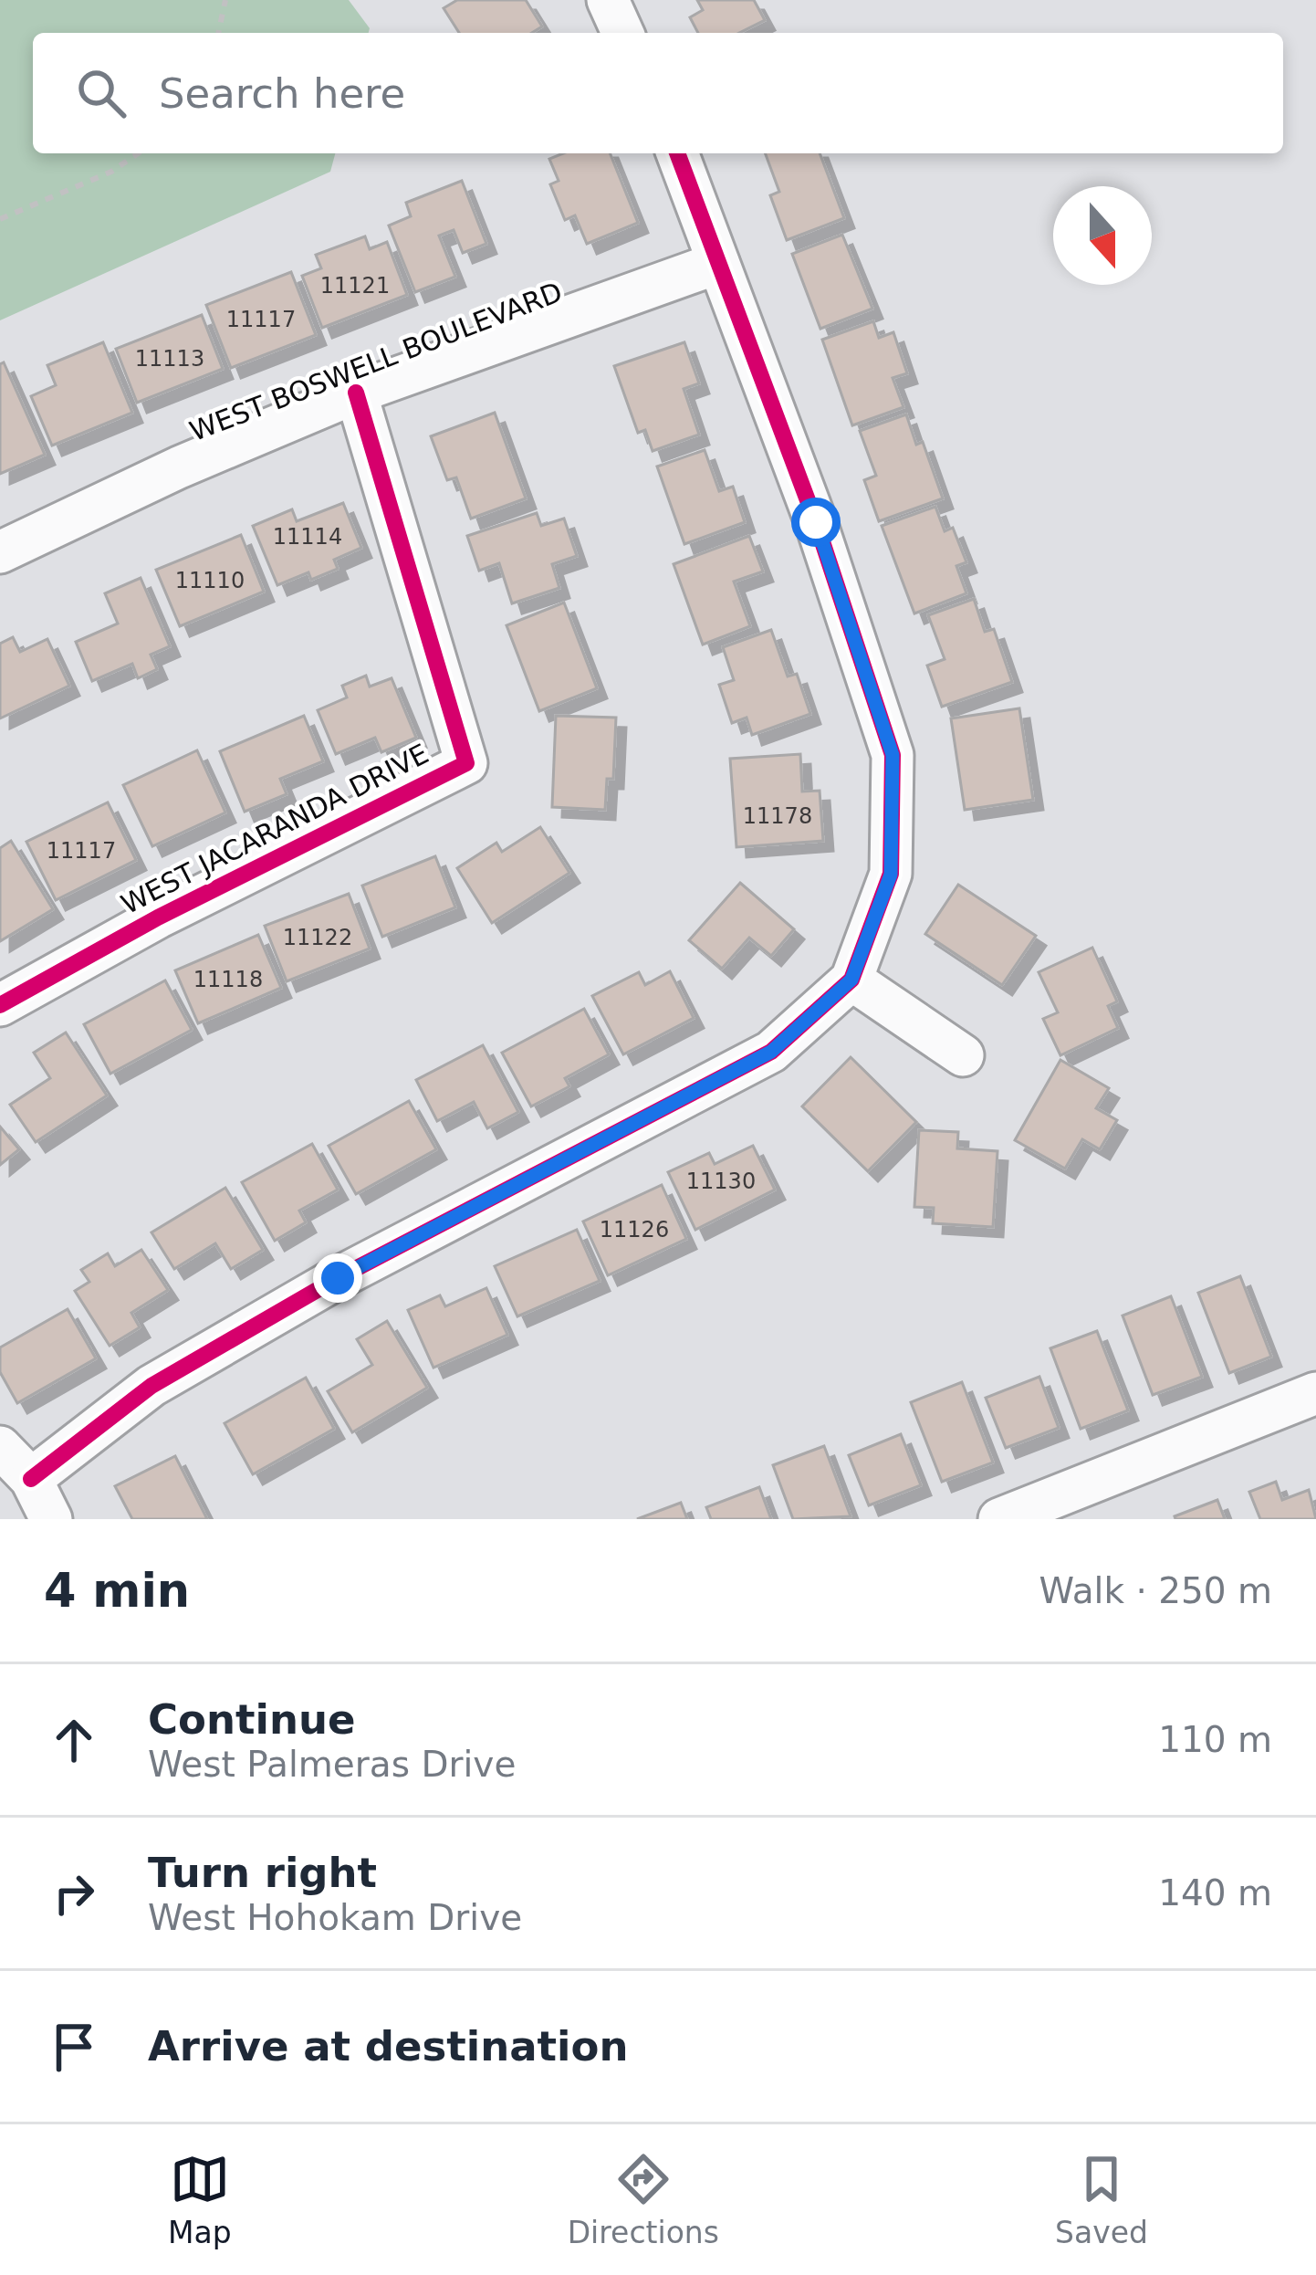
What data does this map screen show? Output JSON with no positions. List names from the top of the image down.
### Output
{
  "streets": {
    "street": ["WEST BOSWELL BOULEVARD", "WEST JACARANDA DRIVE"]
  },
  "crossings": [
    ["WEST BOSWELL BOULEVARD", "WEST JACARANDA DRIVE"]
  ],
  "house_numbers": [
    "11121",
    "11117",
    "11113",
    "11114",
    "11110",
    "11178",
    "11117",
    "11122",
    "11118",
    "11130",
    "11126"
  ],
  "north": "bottom",
  "page": {
    "search": "Search here",
    "heading": ["4 min", "Walk · 250 m"],
    "list": [
      ["Continue", "West Palmeras Drive", "110 m"],
      ["Turn right", "West Hohokam Drive", "140 m"],
      "Arrive at destination"
    ],
    "nav": ["Map", "Directions", "Saved"]
  }
}
